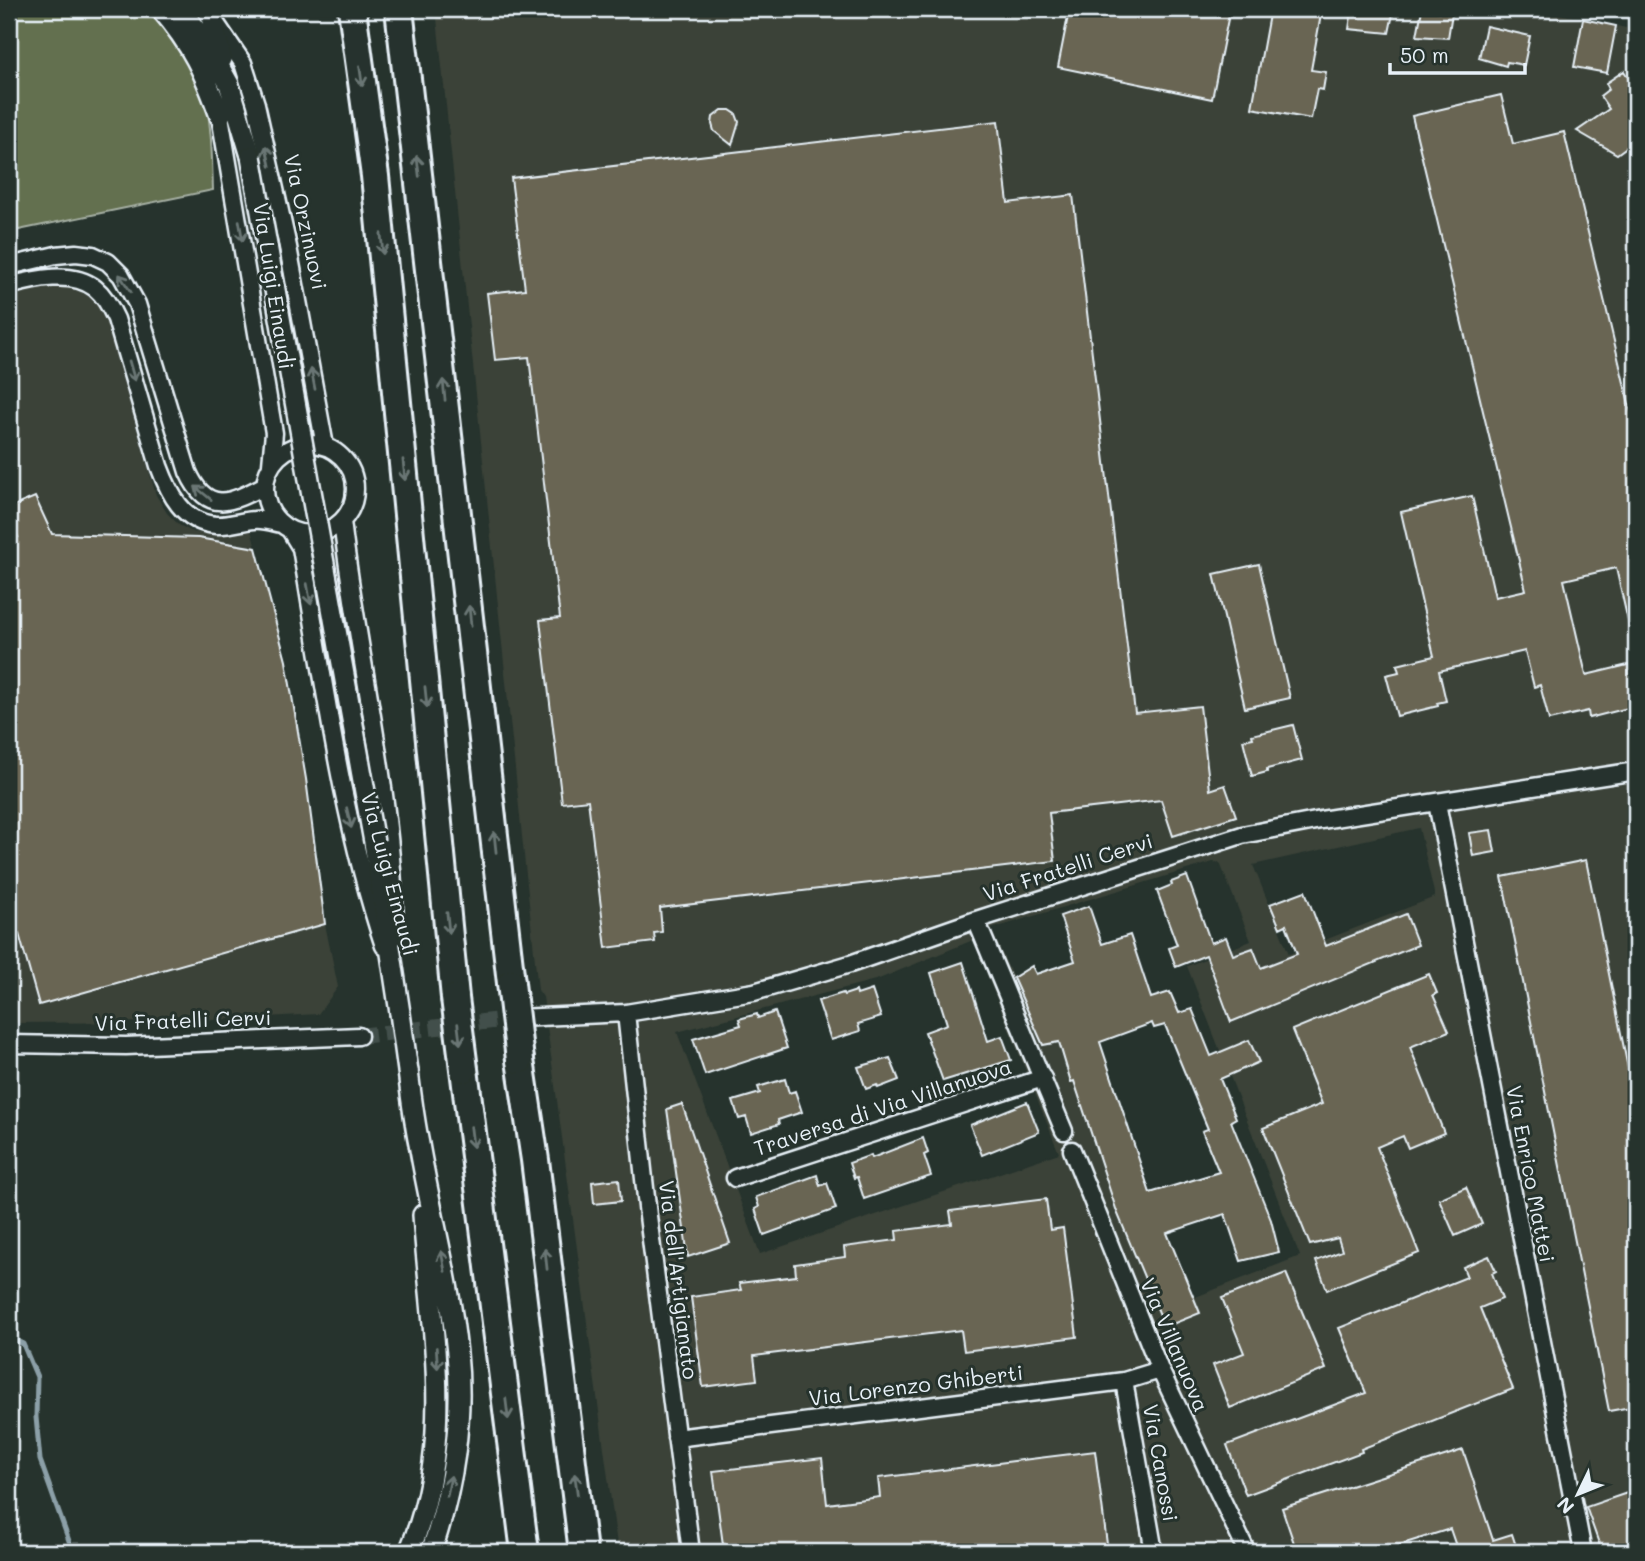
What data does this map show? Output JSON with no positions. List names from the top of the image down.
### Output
{
  "streets": {
    "street": [
      "Via Orzinuovi",
      "Via Luigi Einaudi",
      "Via Fratelli Cervi",
      "Traversa di Via Villanuova",
      "Via Enrico Mattei",
      "Via dell'Artigianato",
      "Via Villanuova",
      "Via Lorenzo Ghiberti",
      "Via Canossi"
    ]
  },
  "crossings": [
    ["Via Orzinuovi", "Via Luigi Einaudi"],
    ["Via Fratelli Cervi", "Via Enrico Mattei"],
    ["Via Fratelli Cervi", "Via dell'Artigianato"],
    ["Via dell'Artigianato", "Via Lorenzo Ghiberti"],
    ["Via Villanuova", "Via Lorenzo Ghiberti"],
    ["Via Lorenzo Ghiberti", "Via Canossi"]
  ],
  "scale_bar": "50 m",
  "north": "bottom left"
}
